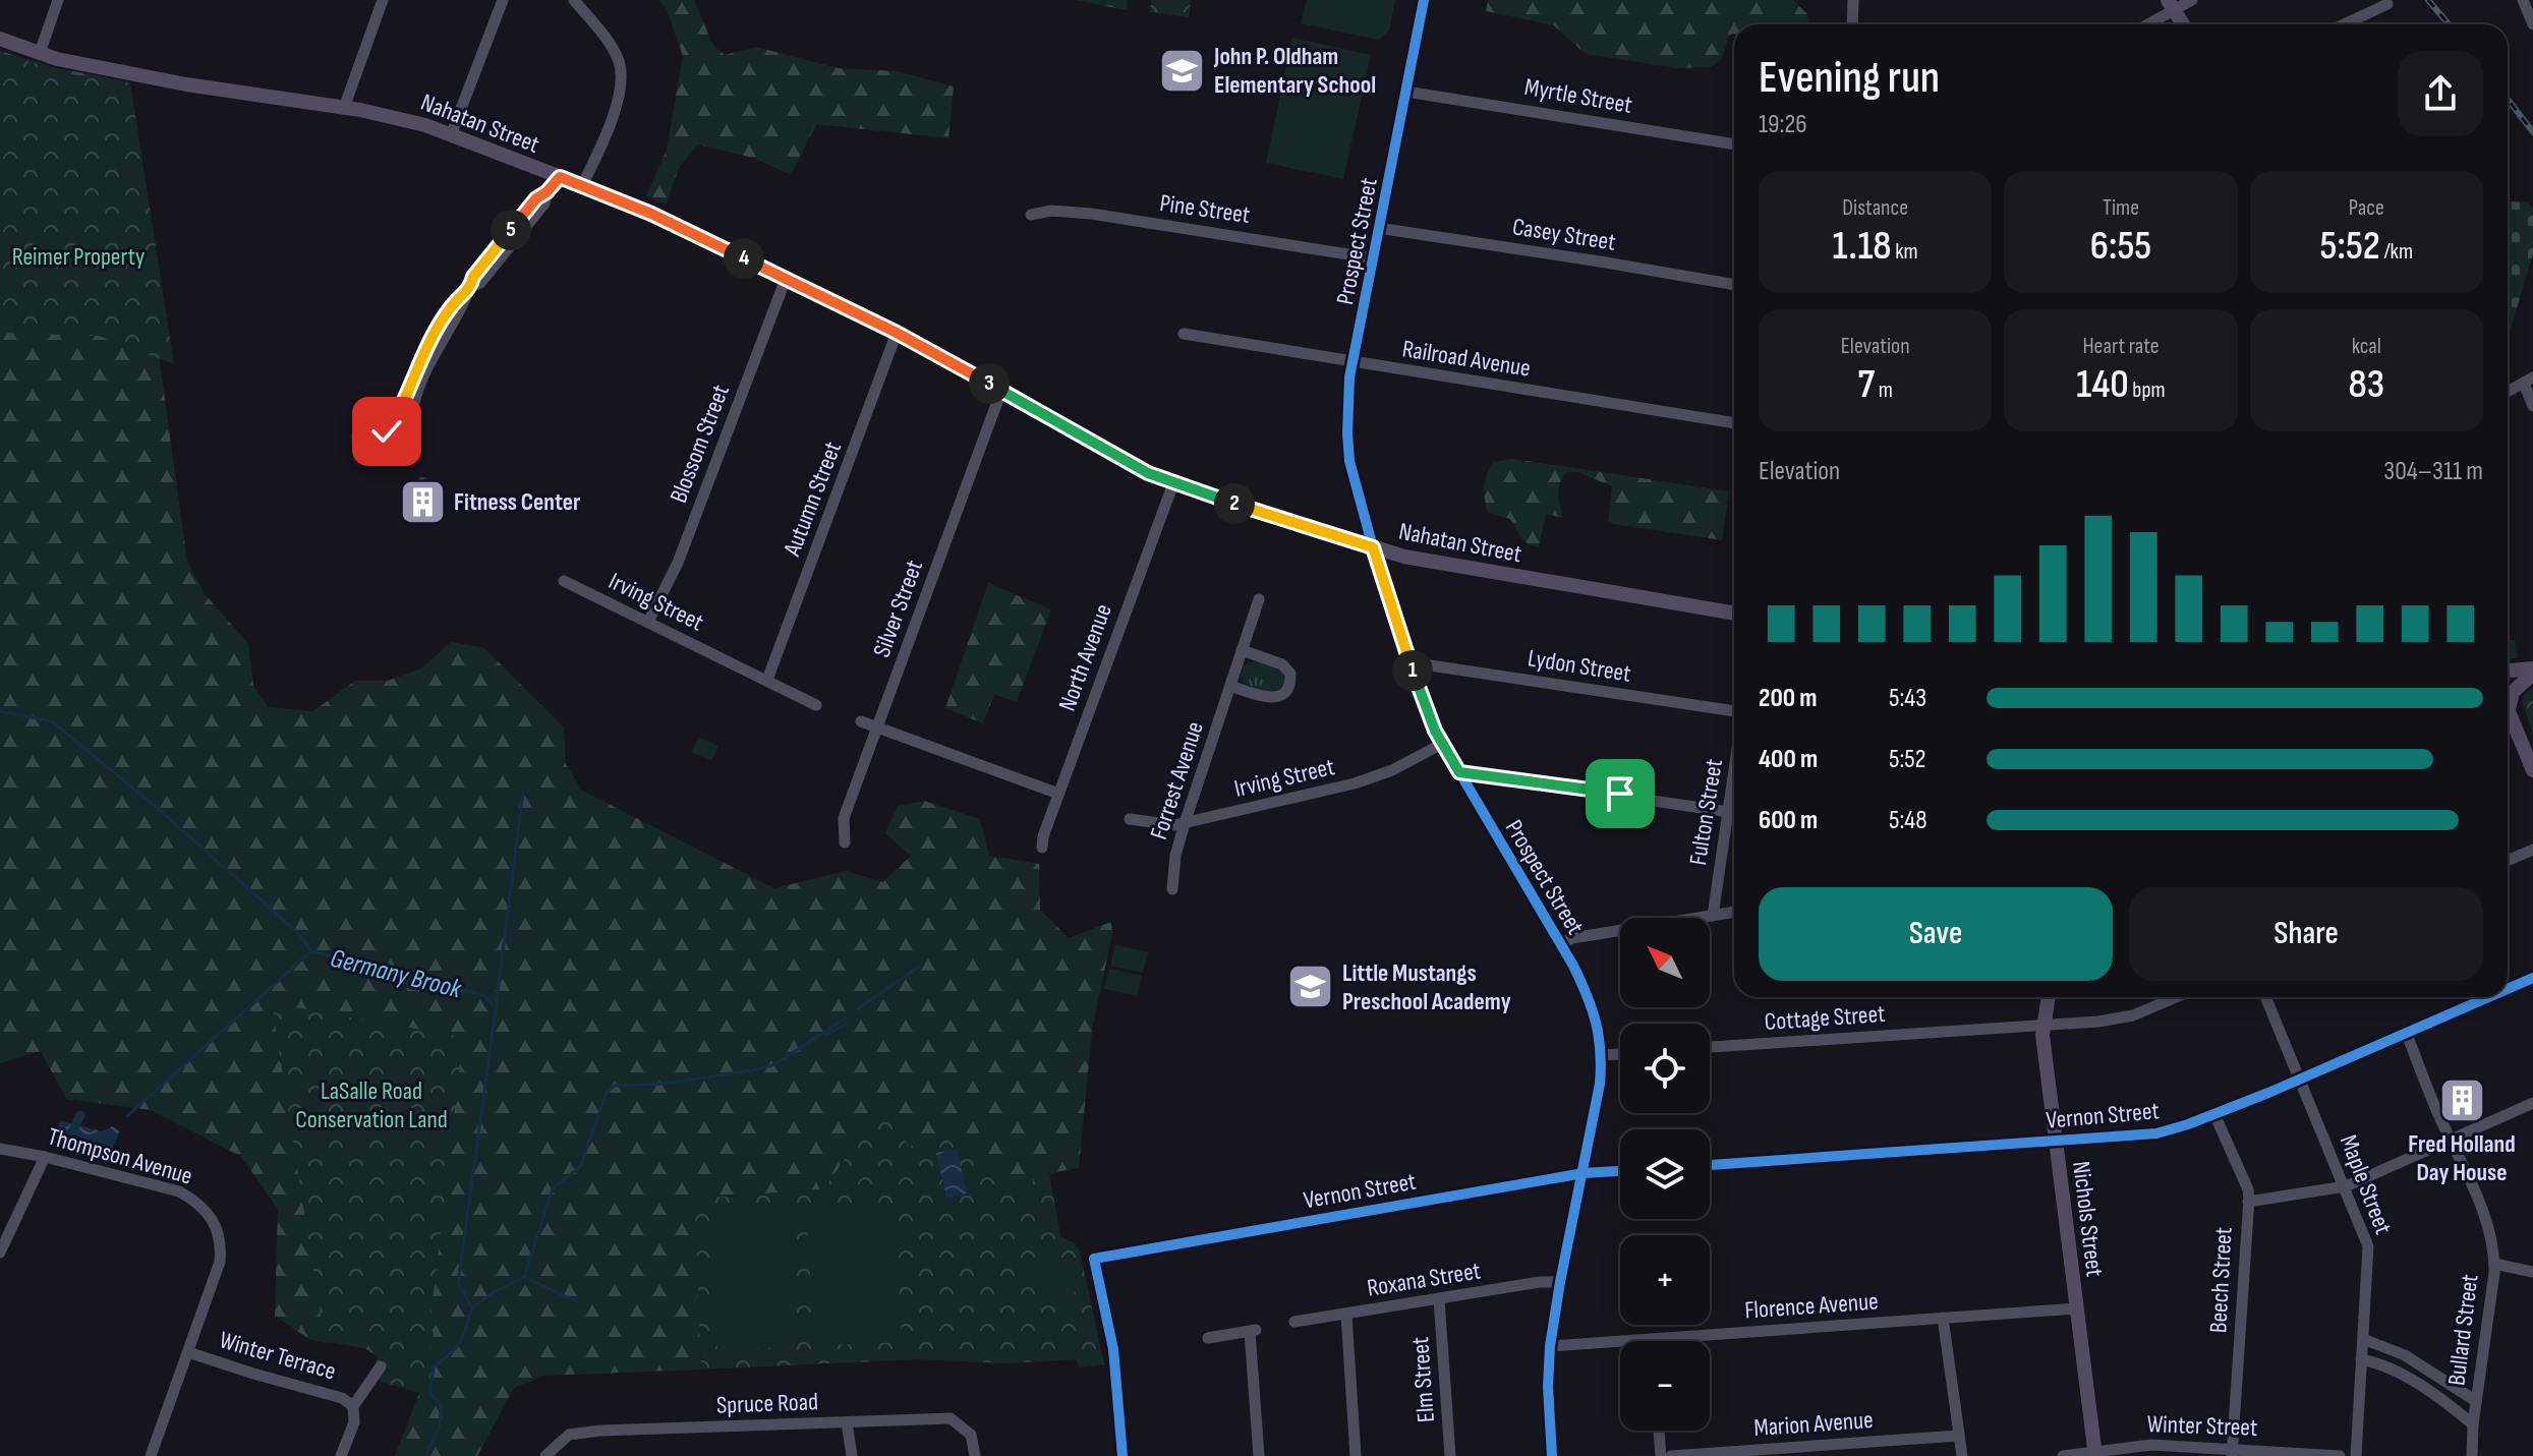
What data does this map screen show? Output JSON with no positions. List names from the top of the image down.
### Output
{
  "streets": {
    "main road": ["Nahatan Street", "Nichols Street"],
    "street": [
      "Myrtle Street",
      "Pine Street",
      "Casey Street",
      "Prospect Street",
      "Railroad Avenue",
      "Blossom Street",
      "Autumn Street",
      "Irving Street",
      "Silver Street",
      "North Avenue",
      "Lydon Street",
      "Forrest Avenue",
      "Fulton Street",
      "Cottage Street",
      "Vernon Street",
      "Thompson Avenue",
      "Maple Street",
      "Roxana Street",
      "Beech Street",
      "Florence Avenue",
      "Bullard Street",
      "Winter Terrace",
      "Elm Street",
      "Spruce Road",
      "Marion Avenue",
      "Winter Street"
    ]
  },
  "crossings": [
    ["Myrtle Street", "Prospect Street"],
    ["Nahatan Street", "Prospect Street"],
    ["Nahatan Street", "Blossom Street"],
    ["Nahatan Street", "Autumn Street"],
    ["Nahatan Street", "Silver Street"],
    ["Nahatan Street", "North Avenue"],
    ["Pine Street", "Prospect Street"],
    ["Casey Street", "Prospect Street"],
    ["Prospect Street", "Railroad Avenue"],
    ["Prospect Street", "Irving Street"],
    ["Prospect Street", "Lydon Street"],
    ["Prospect Street", "Vernon Street"],
    ["Prospect Street", "Roxana Street"],
    ["Prospect Street", "Florence Avenue"],
    ["Blossom Street", "Irving Street"],
    ["Autumn Street", "Irving Street"],
    ["Irving Street", "Forrest Avenue"],
    ["Cottage Street", "Nichols Street"],
    ["Vernon Street", "Maple Street"],
    ["Vernon Street", "Nichols Street"],
    ["Vernon Street", "Beech Street"],
    ["Vernon Street", "Bullard Street"],
    ["Thompson Avenue", "Winter Terrace"],
    ["Nichols Street", "Florence Avenue"],
    ["Nichols Street", "Winter Street"],
    ["Roxana Street", "Elm Street"],
    ["Beech Street", "Winter Street"]
  ],
  "water": ["Germany Brook"],
  "parks": ["Reimer Property", "LaSalle Road Conservation Land"],
  "places": {
    "school or university": ["John P. Oldham Elementary School", "Little Mustangs Preschool Academy"],
    "building": ["Fitness Center", "Fred Holland Day House"]
  },
  "north": "top left",
  "page": {
    "heading": ["Evening run", "19:26"],
    "stats": [
      ["Distance", "1.18 km"],
      ["Time", "6:55"],
      ["Pace", "5:52 /km"],
      ["Elevation", "7 m"],
      ["Heart rate", "140 bpm"],
      ["kcal", "83"]
    ],
    "pins": [
      "5",
      "4",
      "3",
      "2",
      "1"
    ],
    "chart": ["Elevation", "304–311 m"],
    "list": [
      {
        "name": "200 m",
        "note": "5:43"
      },
      {
        "name": "400 m",
        "note": "5:52"
      },
      {
        "name": "600 m",
        "note": "5:48"
      }
    ],
    "buttons": ["Save", "Share"],
    "map_buttons": ["+", "−"]
  }
}
